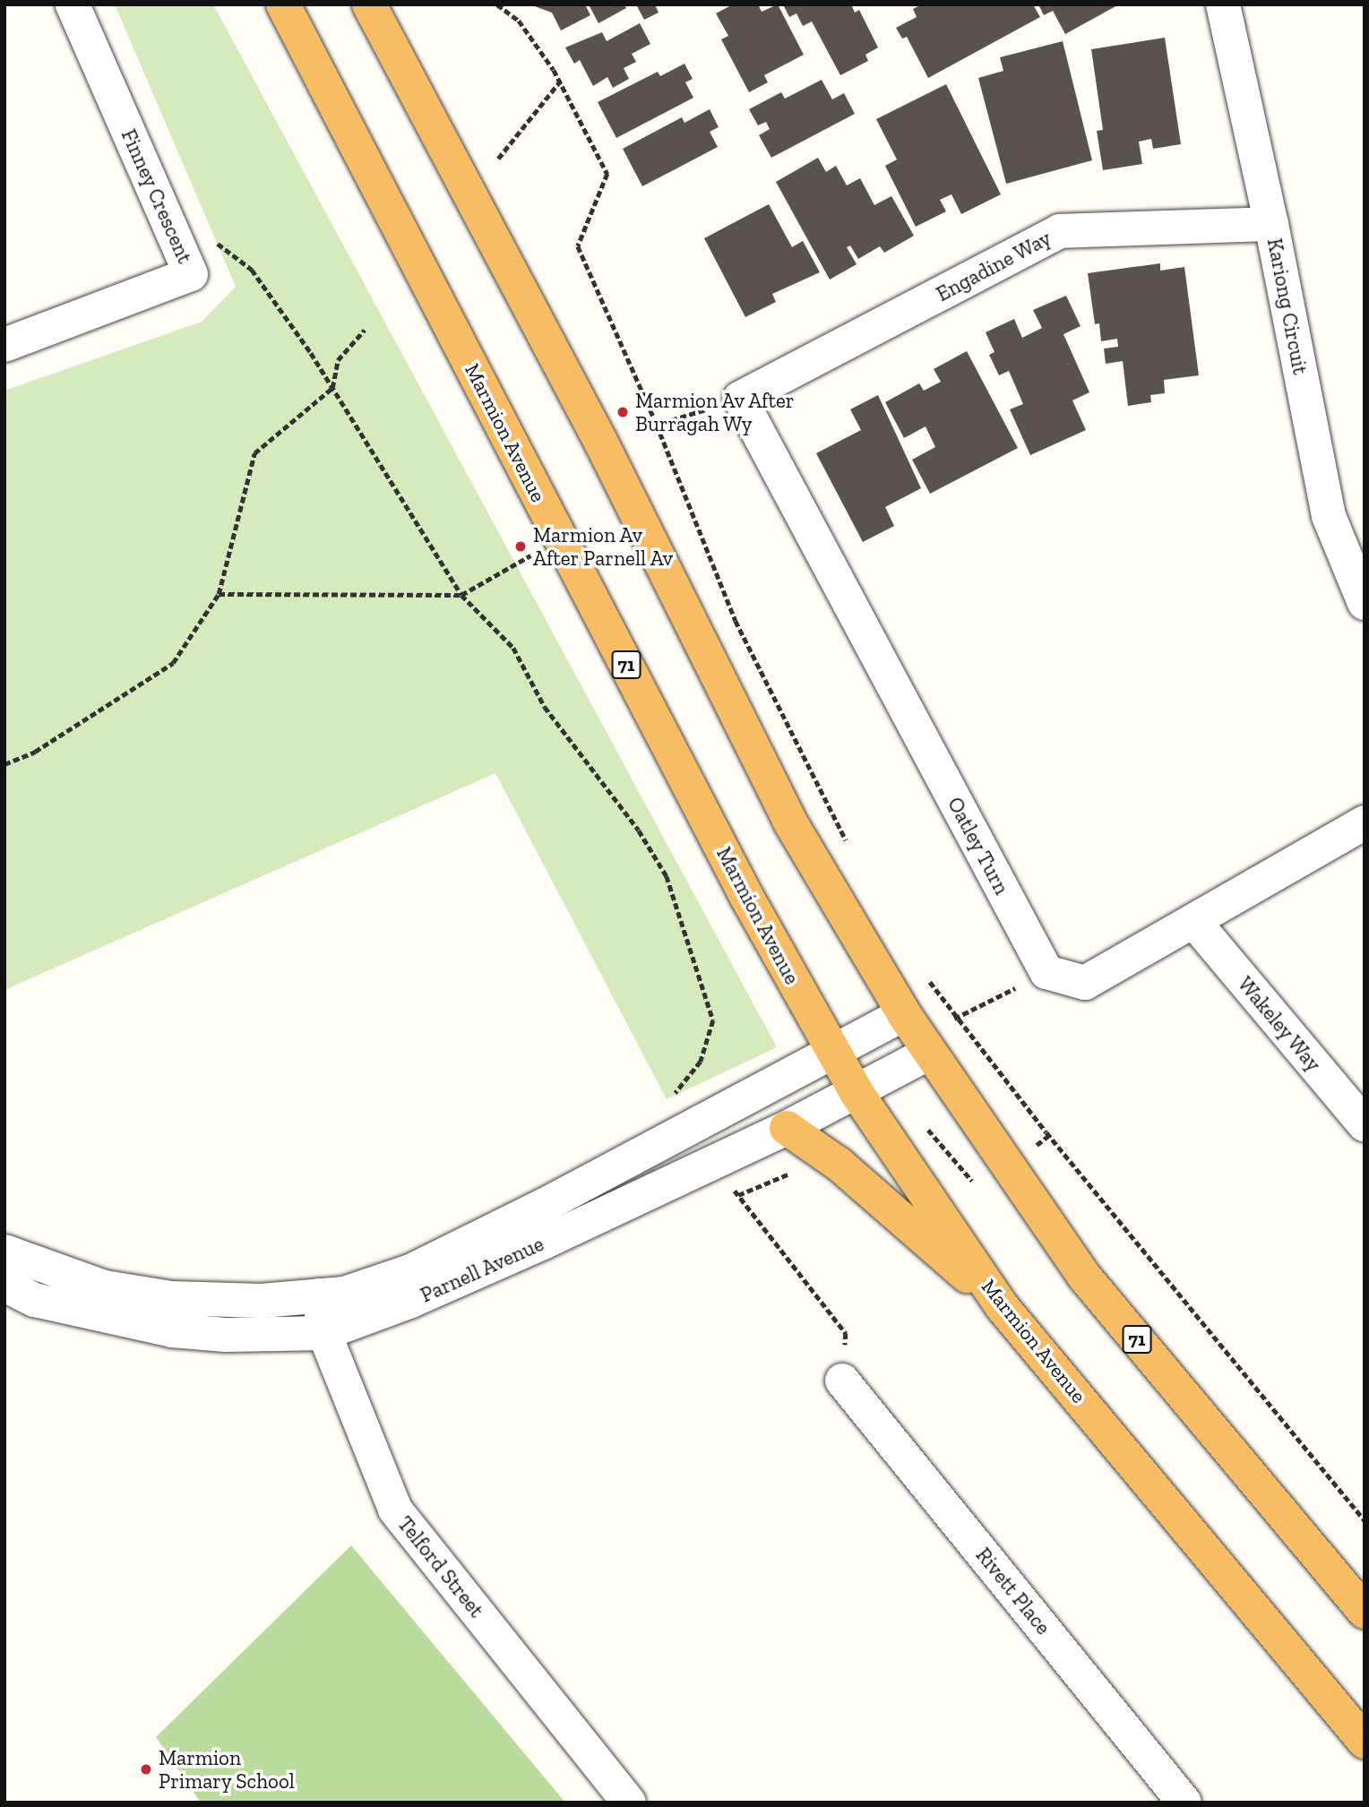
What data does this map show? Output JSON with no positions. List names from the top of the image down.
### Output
{
  "streets": {
    "highway": ["Marmion Avenue", "71"],
    "street": [
      "Finney Crescent",
      "Engadine Way",
      "Kariong Circuit",
      "Oatley Turn",
      "Wakeley Way",
      "Parnell Avenue",
      "Telford Street",
      "Rivett Place"
    ]
  },
  "crossings": [
    ["Engadine Way", "Kariong Circuit"],
    ["Engadine Way", "Oatley Turn"],
    ["Marmion Avenue", "Parnell Avenue"],
    ["71", "Parnell Avenue"],
    ["Parnell Avenue", "Telford Street"]
  ],
  "places": ["Marmion Av After Burragah Wy", "Marmion Av After Parnell Av", "Marmion Primary School"]
}
